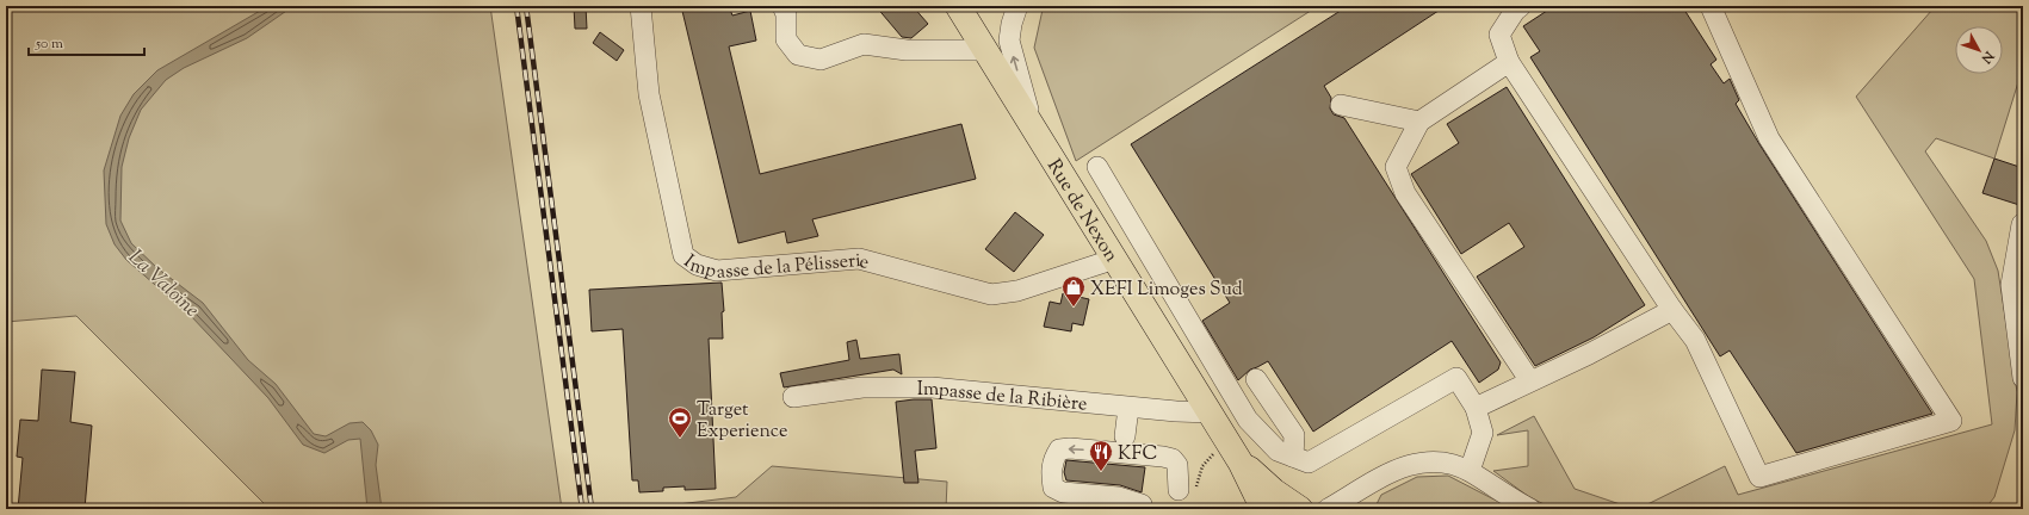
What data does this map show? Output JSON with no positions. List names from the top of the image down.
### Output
{
  "streets": {
    "main road": ["Rue de Nexon"],
    "street": ["Impasse de la Pélisserie", "Impasse de la Ribière"]
  },
  "crossings": [
    ["Rue de Nexon", "Impasse de la Pélisserie"],
    ["Rue de Nexon", "Impasse de la Ribière"]
  ],
  "water": ["La Valoine"],
  "places": {
    "shop": ["XEFI Limoges Sud"],
    "sports": ["Target Experience"],
    "restaurant": ["KFC"]
  },
  "scale_bar": "50 m",
  "north": "bottom right"
}
